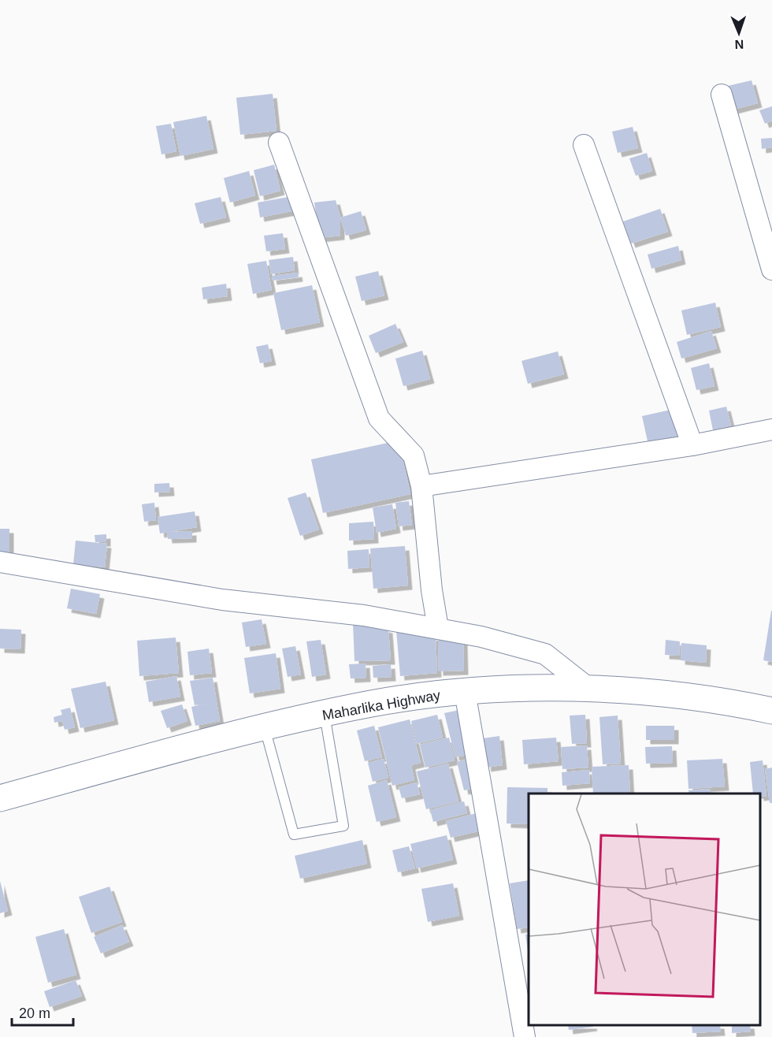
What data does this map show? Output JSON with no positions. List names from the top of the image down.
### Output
{
  "streets": {
    "main road": ["Maharlika Highway"]
  },
  "scale_bar": "20 m",
  "north": "bottom"
}
